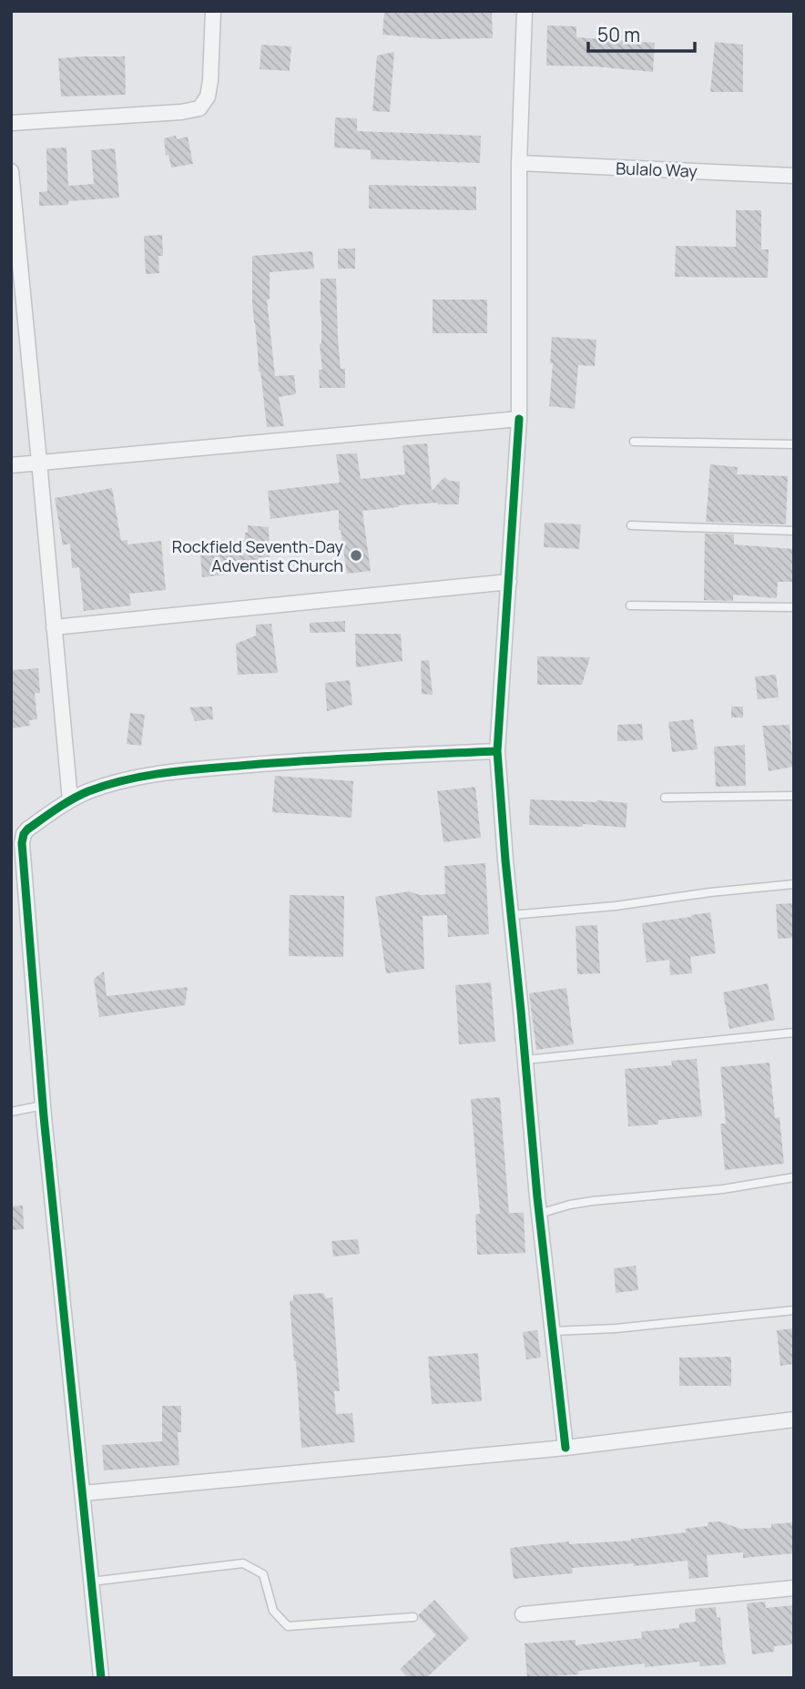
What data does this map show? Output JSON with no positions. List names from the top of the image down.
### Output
{
  "streets": {
    "street": ["Bulalo Way"]
  },
  "places": ["Rockfield Seventh-Day Adventist Church"],
  "scale_bar": "50 m"
}
